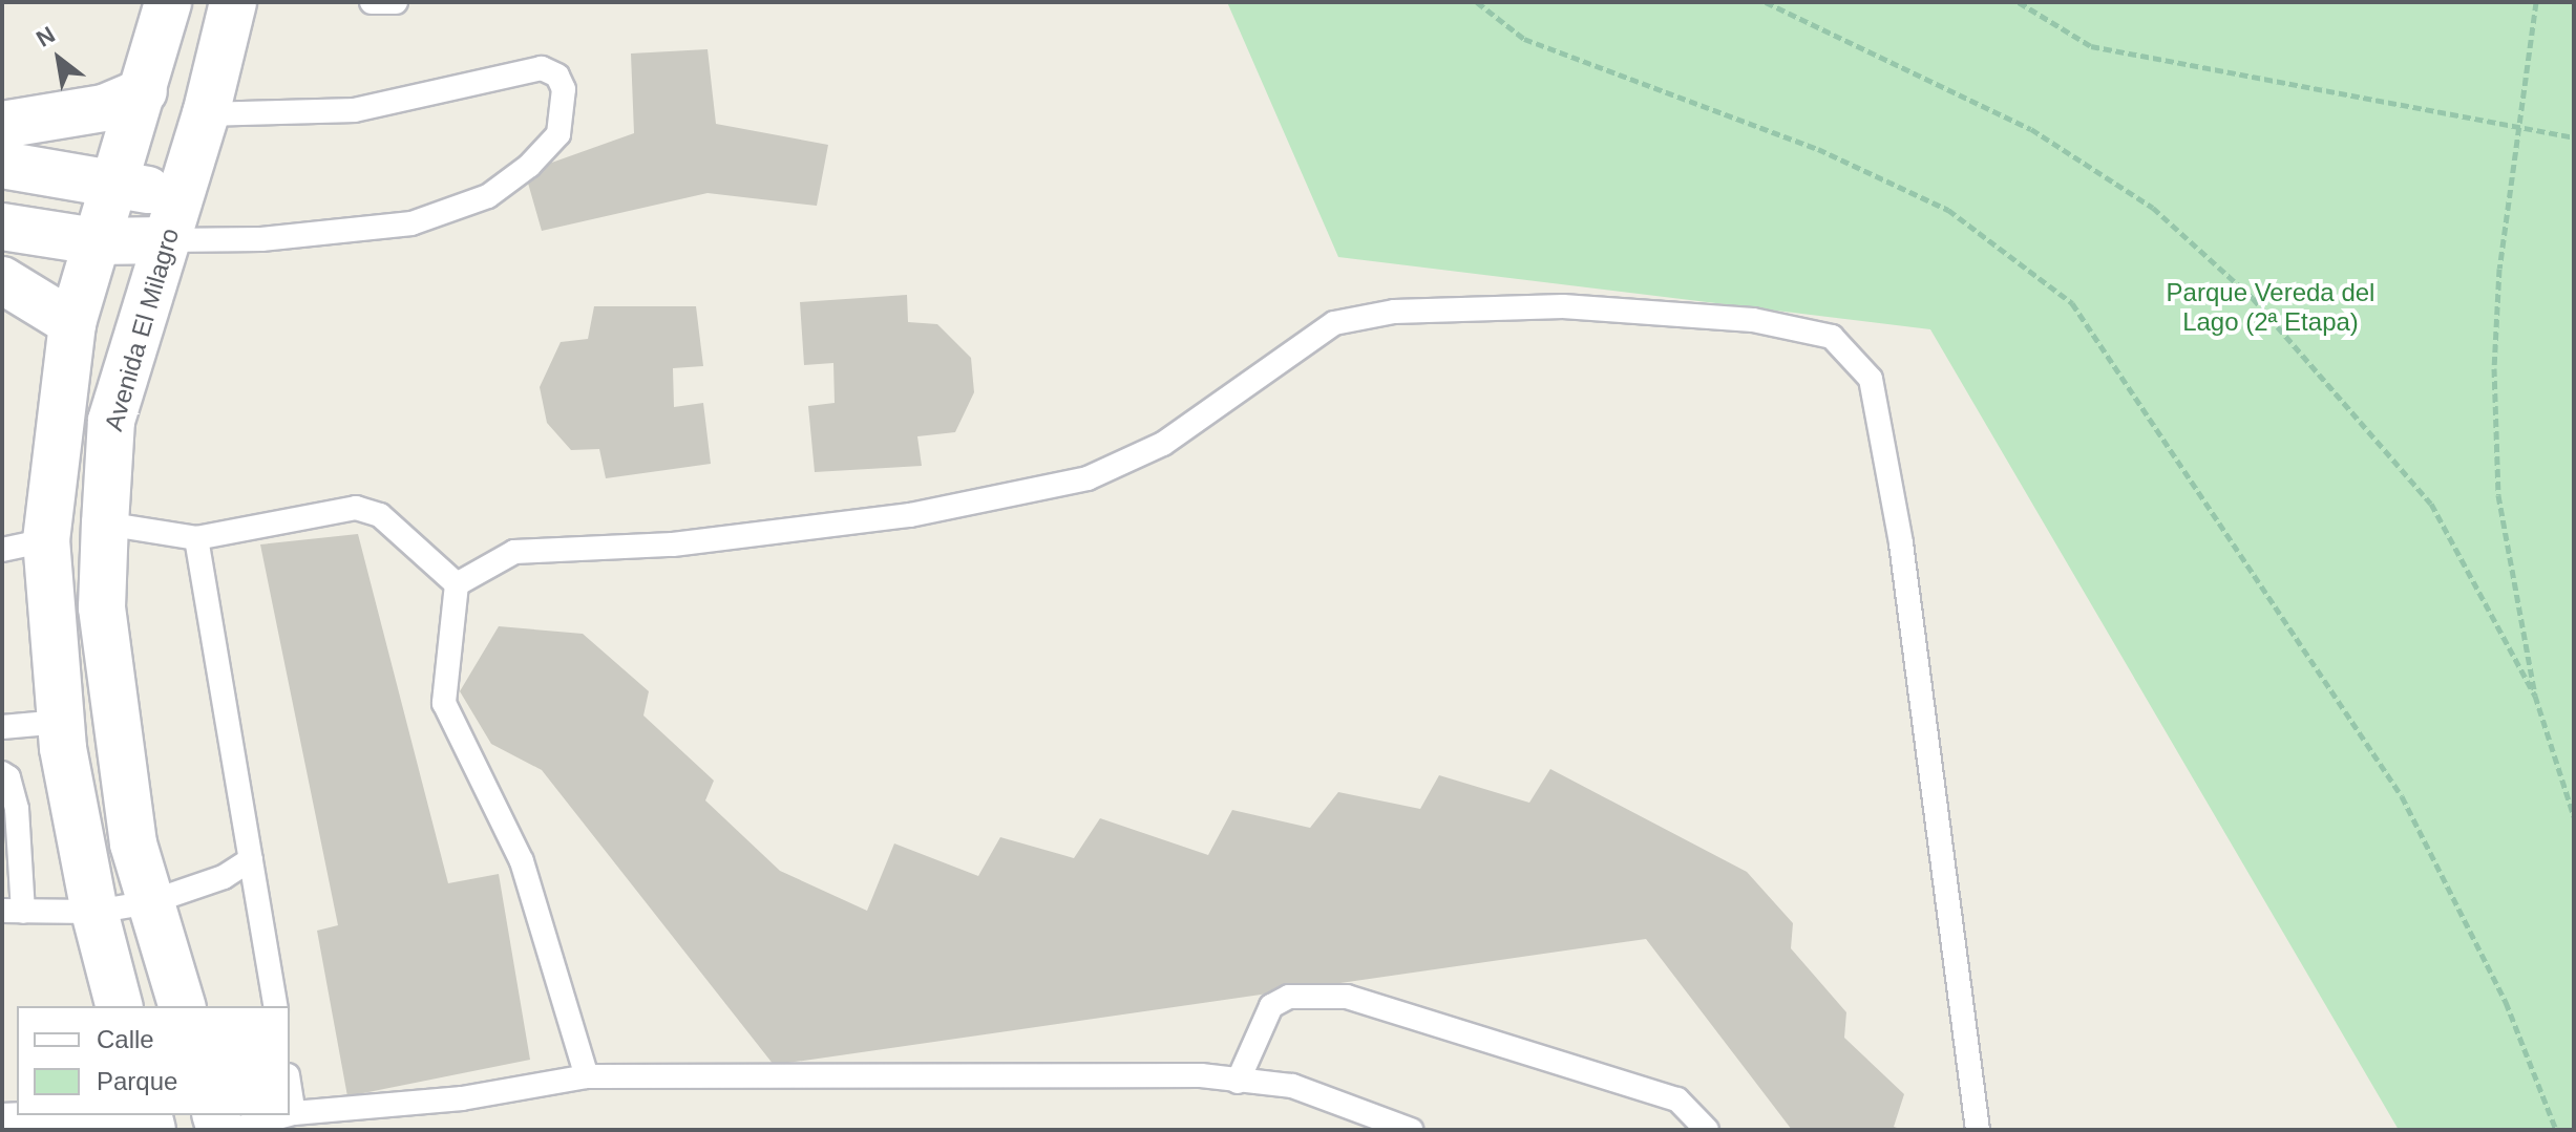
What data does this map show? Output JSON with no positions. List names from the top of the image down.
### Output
{
  "streets": {
    "main road": ["Avenida El Milagro"]
  },
  "parks": ["Parque Vereda del Lago (2ª Etapa)"],
  "legend": ["Calle", "Parque"],
  "north": "top left"
}
